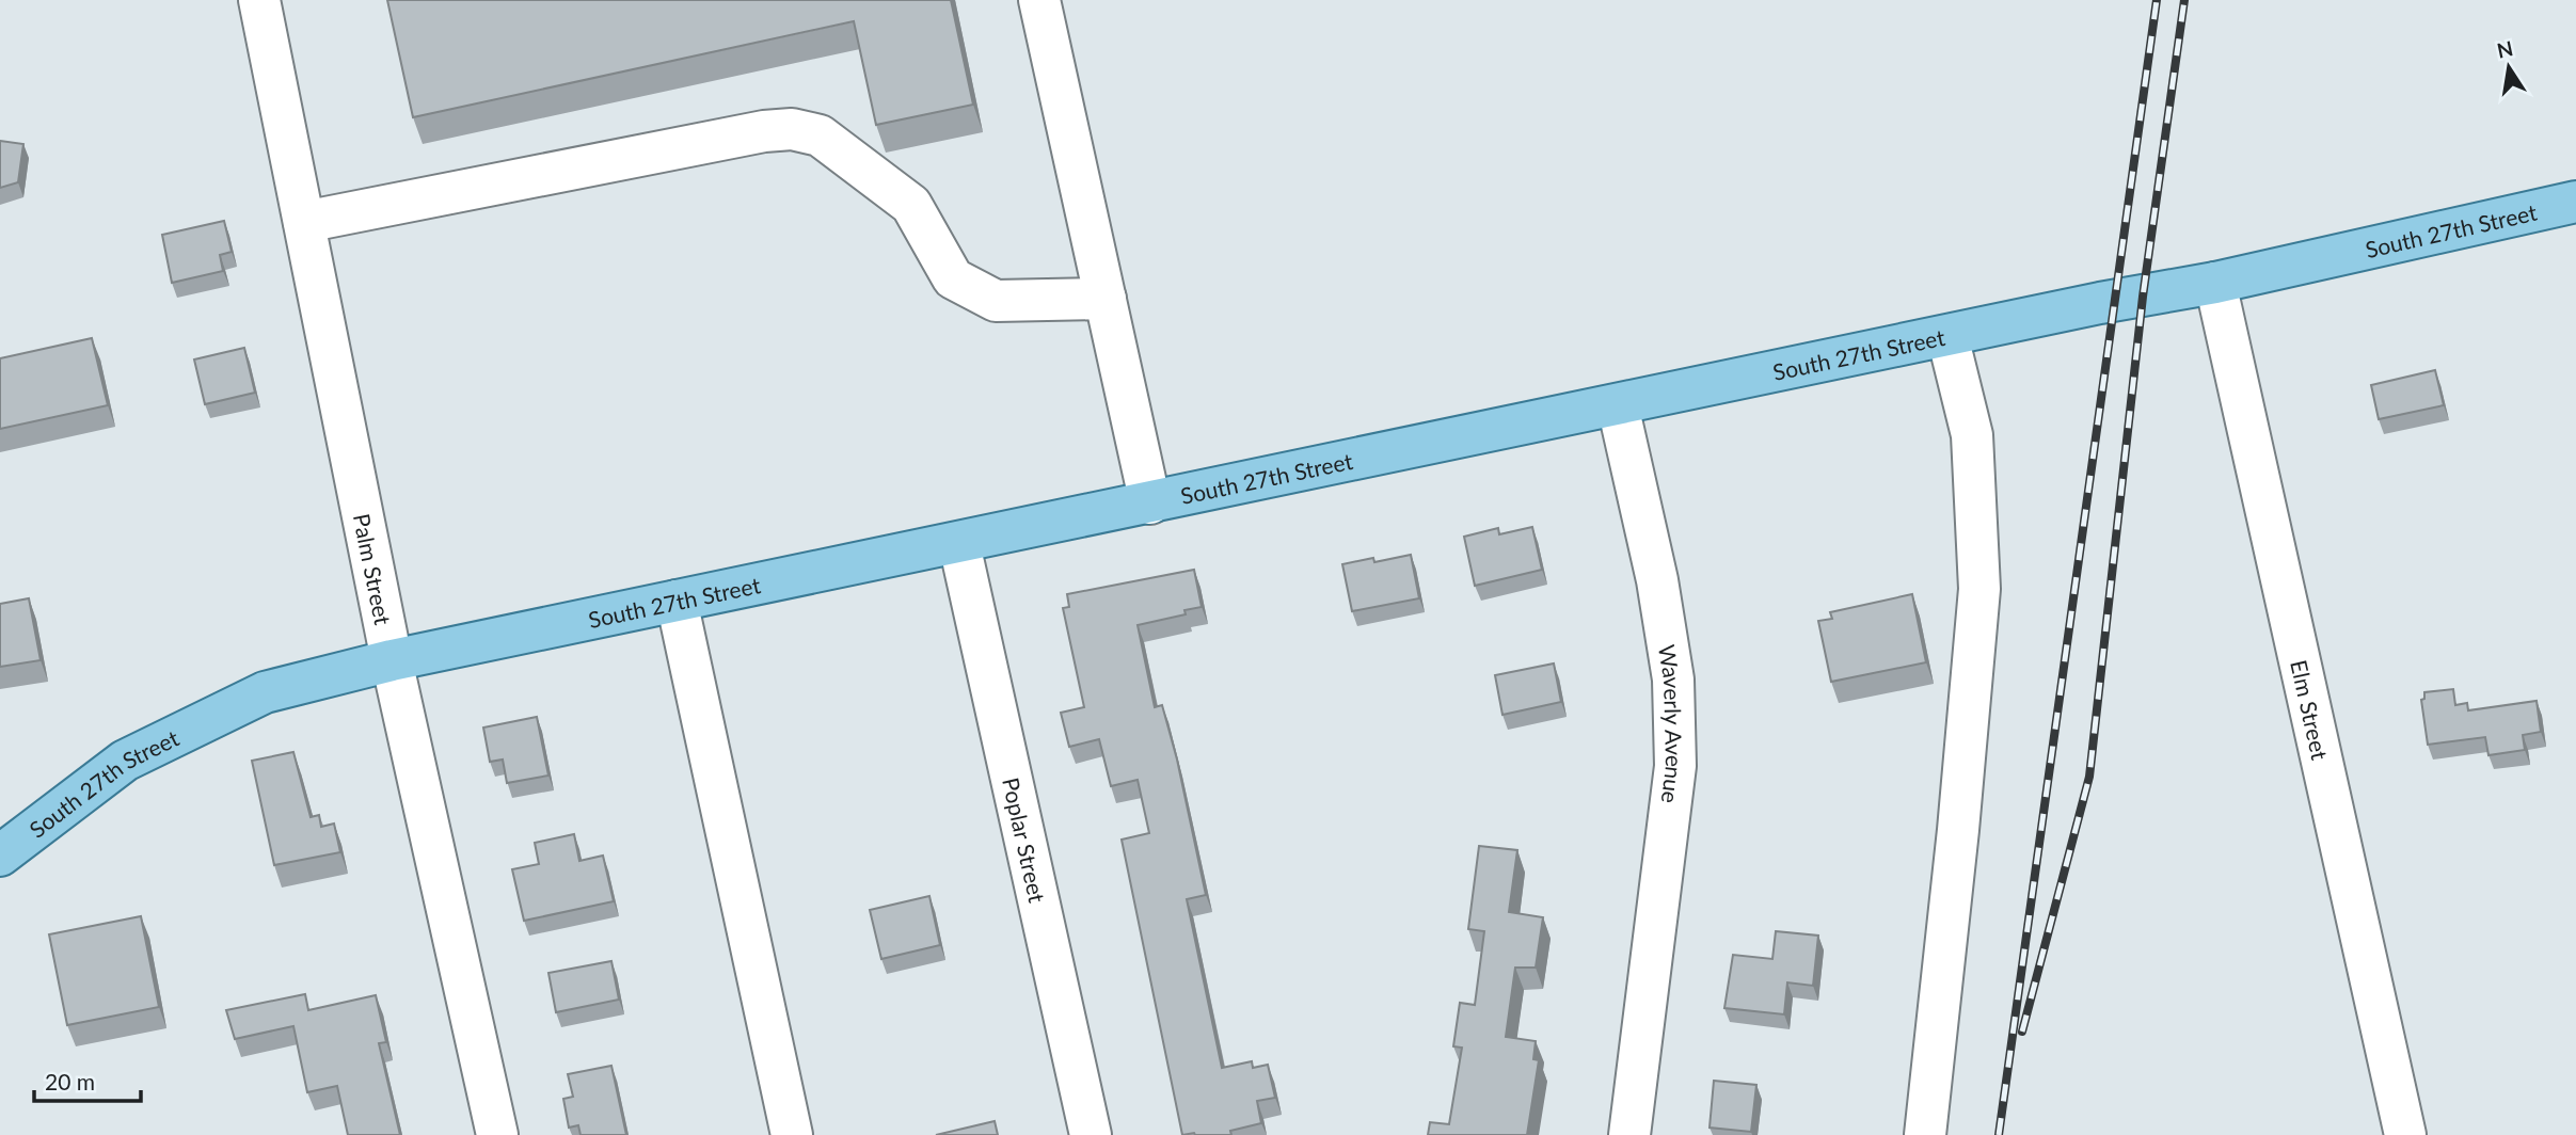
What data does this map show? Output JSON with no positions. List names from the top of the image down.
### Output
{
  "streets": {
    "main road": ["South 27th Street"],
    "street": [
      "Palm Street",
      "Elm Street",
      "Waverly Avenue",
      "Poplar Street"
    ]
  },
  "crossings": [
    ["South 27th Street", "Palm Street"],
    ["South 27th Street", "Elm Street"],
    ["South 27th Street", "Waverly Avenue"],
    ["South 27th Street", "Poplar Street"]
  ],
  "scale_bar": "20 m",
  "north": "top"
}
